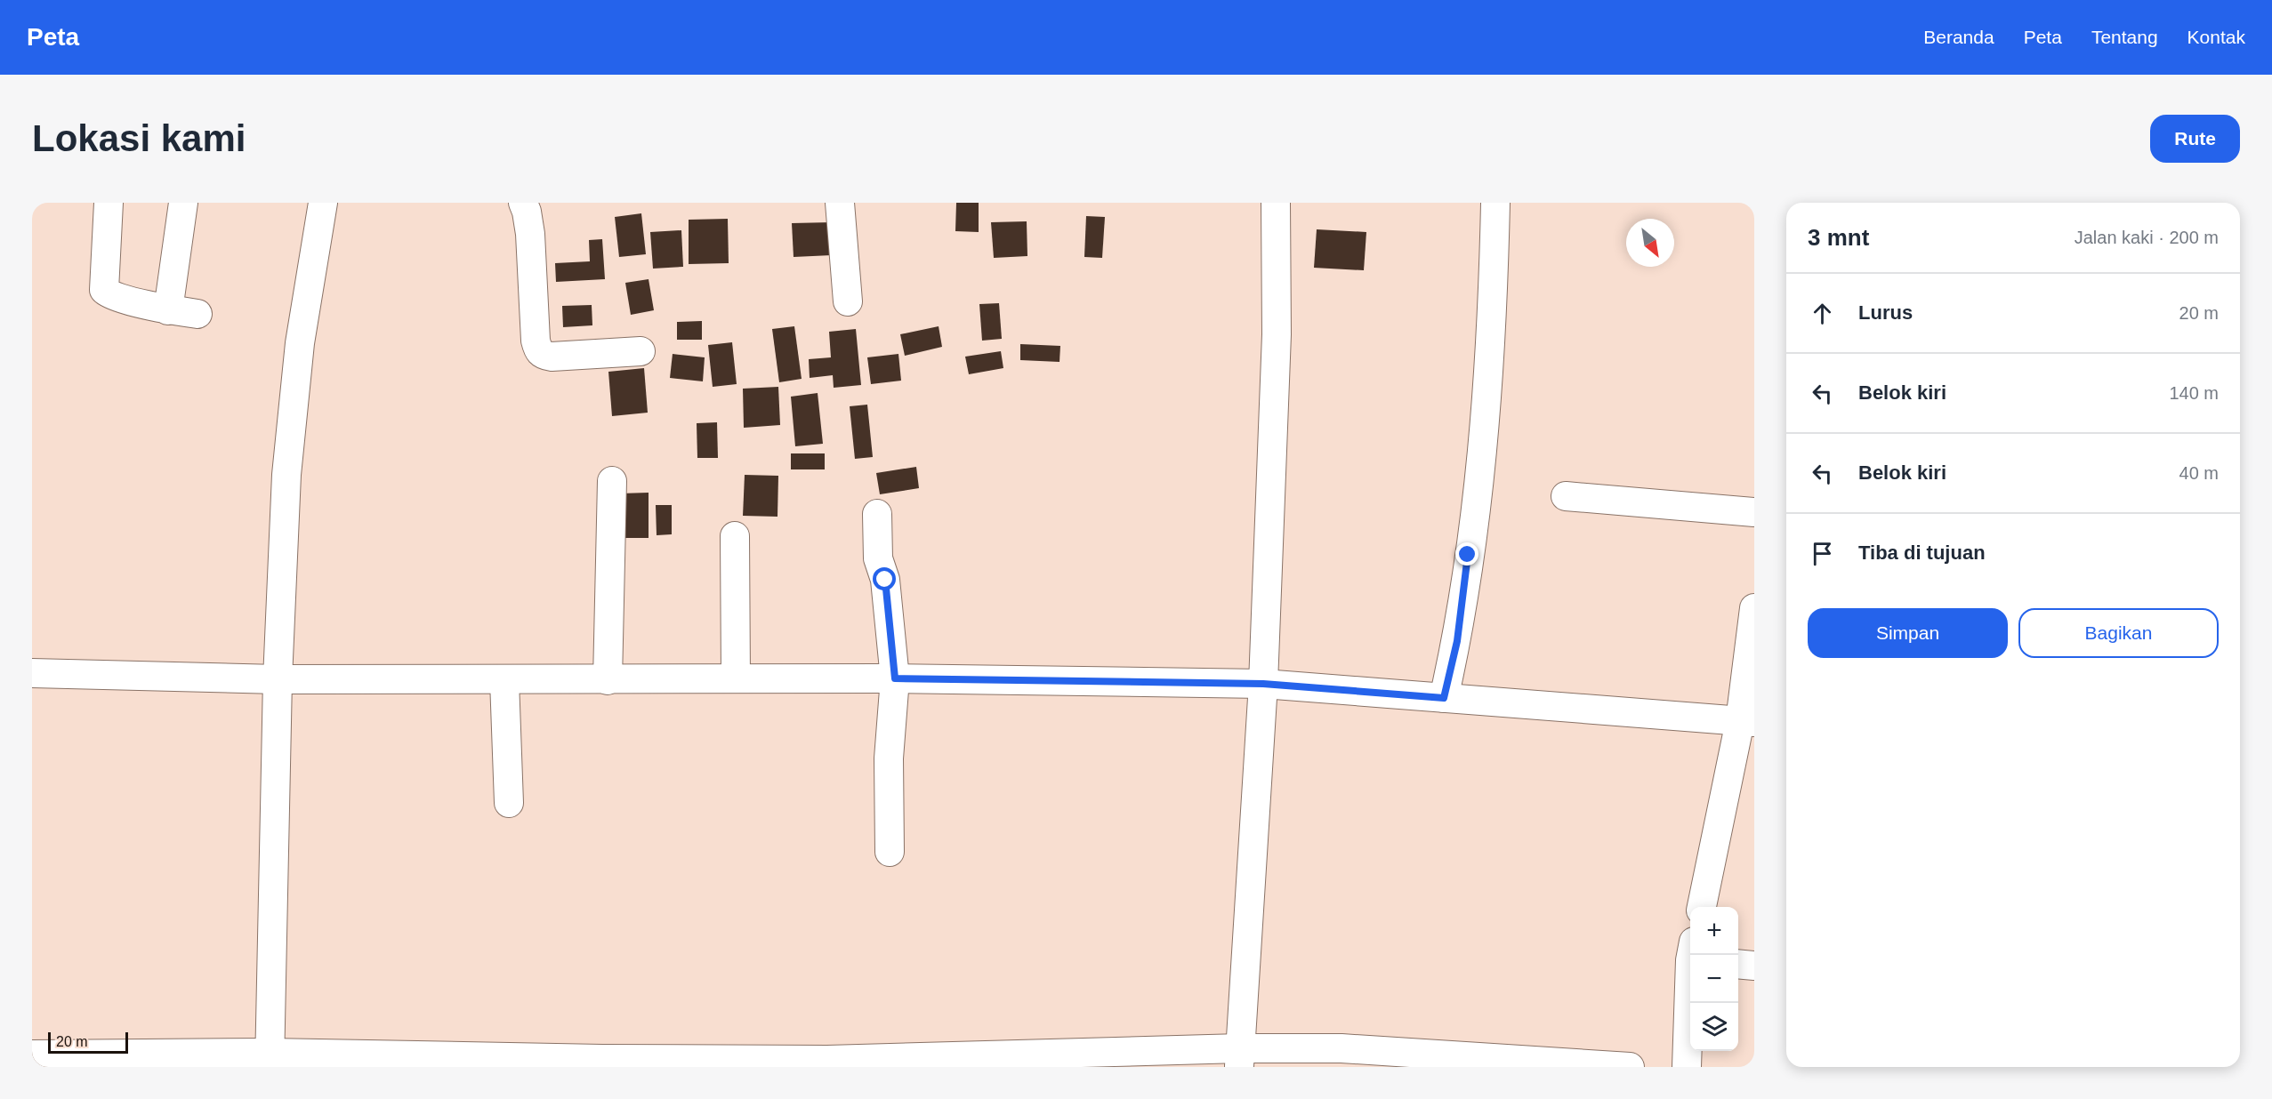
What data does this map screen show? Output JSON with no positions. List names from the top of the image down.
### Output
{
  "scale_bar": "20 m",
  "north": "bottom right",
  "page": {
    "header": "Peta",
    "nav": [
      "Beranda",
      "Peta",
      "Tentang",
      "Kontak"
    ],
    "buttons": [
      "Rute",
      ["Simpan", "Bagikan"]
    ],
    "title": "Lokasi kami",
    "heading": ["3 mnt", "Jalan kaki · 200 m"],
    "list": [
      ["Lurus", "20 m"],
      ["Belok kiri", "140 m"],
      ["Belok kiri", "40 m"],
      "Tiba di tujuan"
    ],
    "map_buttons": ["+", "−"],
    "scale": "20 m"
  }
}
